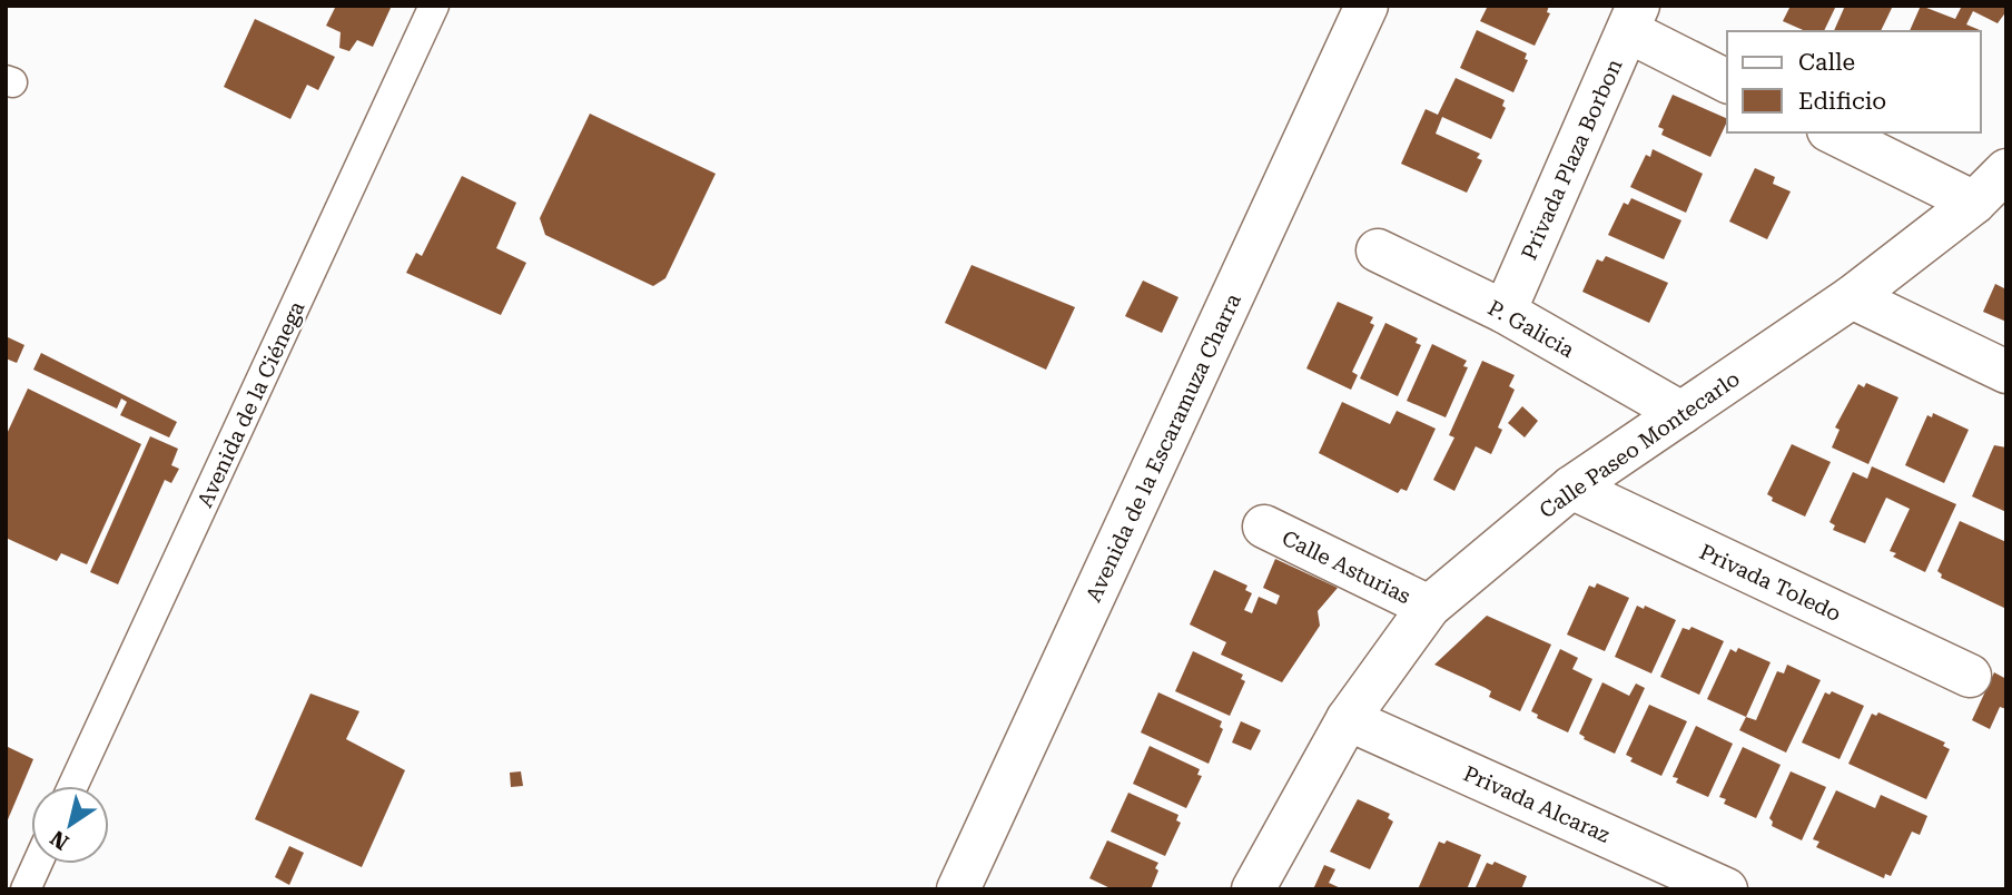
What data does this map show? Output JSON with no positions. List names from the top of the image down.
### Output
{
  "streets": {
    "street": [
      "Privada Plaza Borbon",
      "P. Galicia",
      "Calle Paseo Montecarlo",
      "Avenida de la Escaramuza Charra",
      "Calle Asturias",
      "Privada Toledo",
      "Privada Alcaraz"
    ],
    "lane": ["Avenida de la Ciénega"]
  },
  "crossings": [
    ["Privada Plaza Borbon", "P. Galicia"],
    ["P. Galicia", "Calle Paseo Montecarlo"],
    ["Calle Paseo Montecarlo", "Calle Asturias"],
    ["Calle Paseo Montecarlo", "Privada Toledo"],
    ["Calle Paseo Montecarlo", "Privada Alcaraz"]
  ],
  "legend": ["Calle", "Edificio"],
  "north": "bottom left"
}
